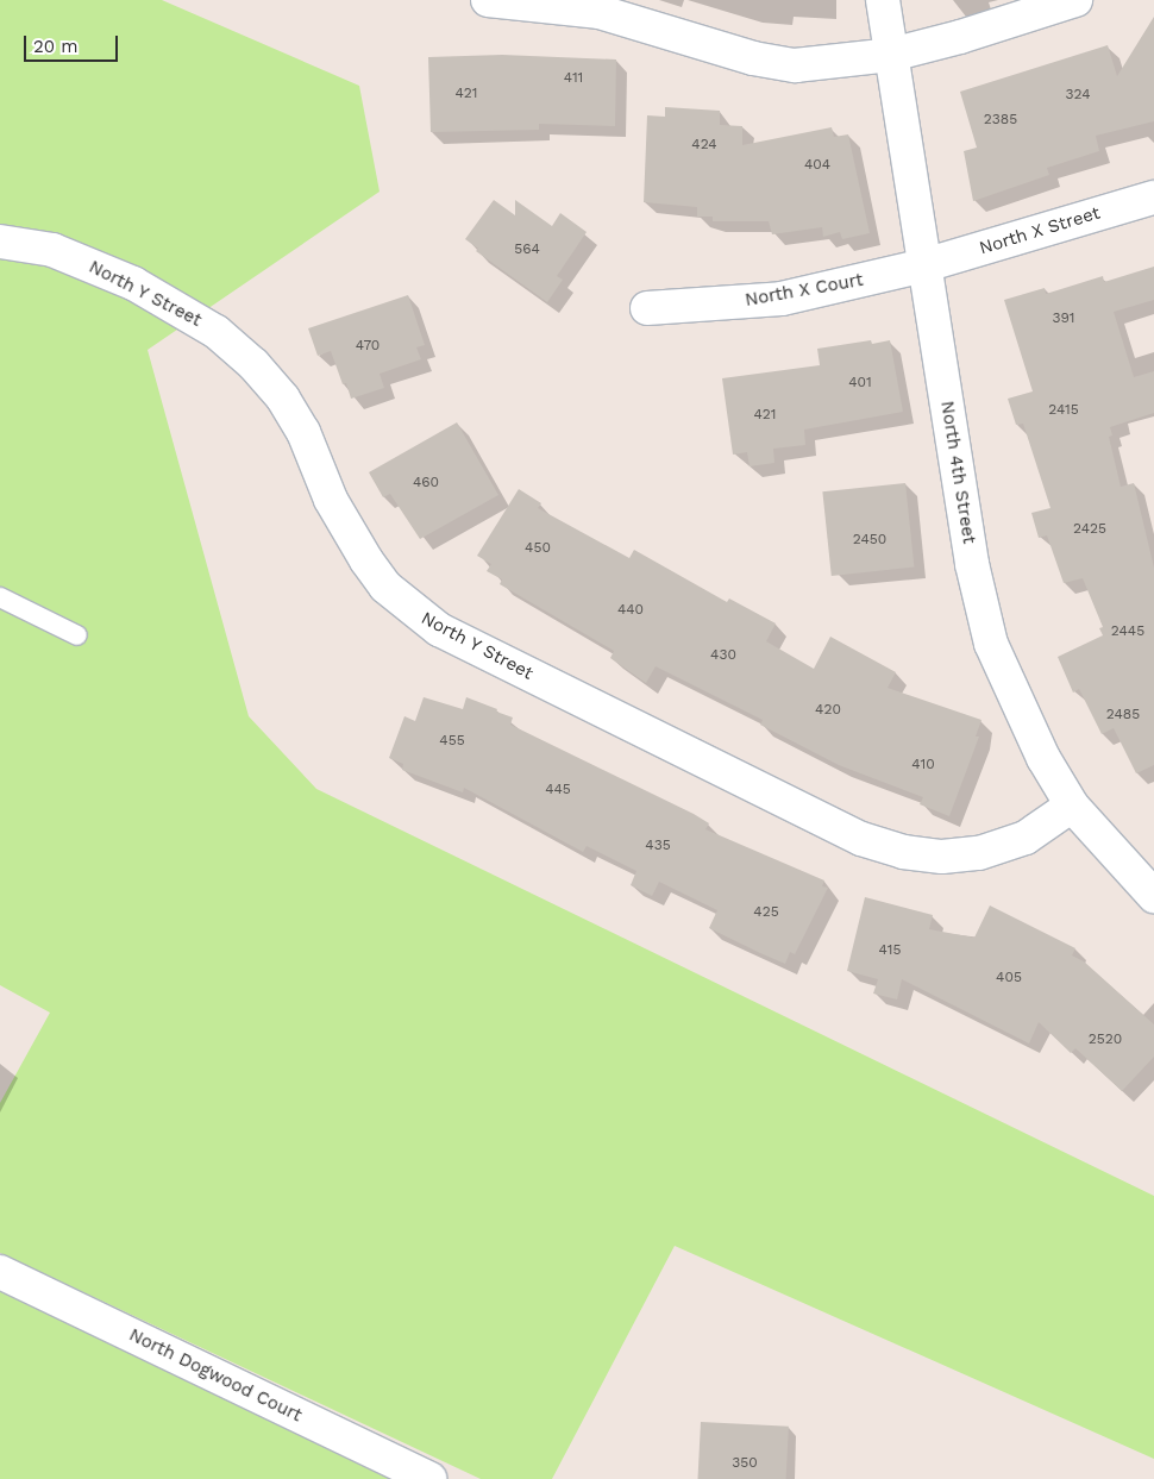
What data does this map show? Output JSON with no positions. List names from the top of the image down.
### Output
{
  "streets": {
    "street": [
      "North X Street",
      "North X Court",
      "North Y Street",
      "North 4th Street",
      "North Dogwood Court"
    ]
  },
  "crossings": [
    ["North X Street", "North X Court"],
    ["North X Street", "North 4th Street"],
    ["North X Court", "North 4th Street"],
    ["North Y Street", "North 4th Street"]
  ],
  "house_numbers": [
    "411",
    "421",
    "324",
    "2385",
    "424",
    "404",
    "564",
    "391",
    "470",
    "401",
    "2415",
    "421",
    "460",
    "2425",
    "2450",
    "450",
    "440",
    "2445",
    "430",
    "420",
    "2485",
    "455",
    "410",
    "445",
    "435",
    "425",
    "415",
    "405",
    "2520",
    "350"
  ],
  "scale_bar": "20 m"
}
